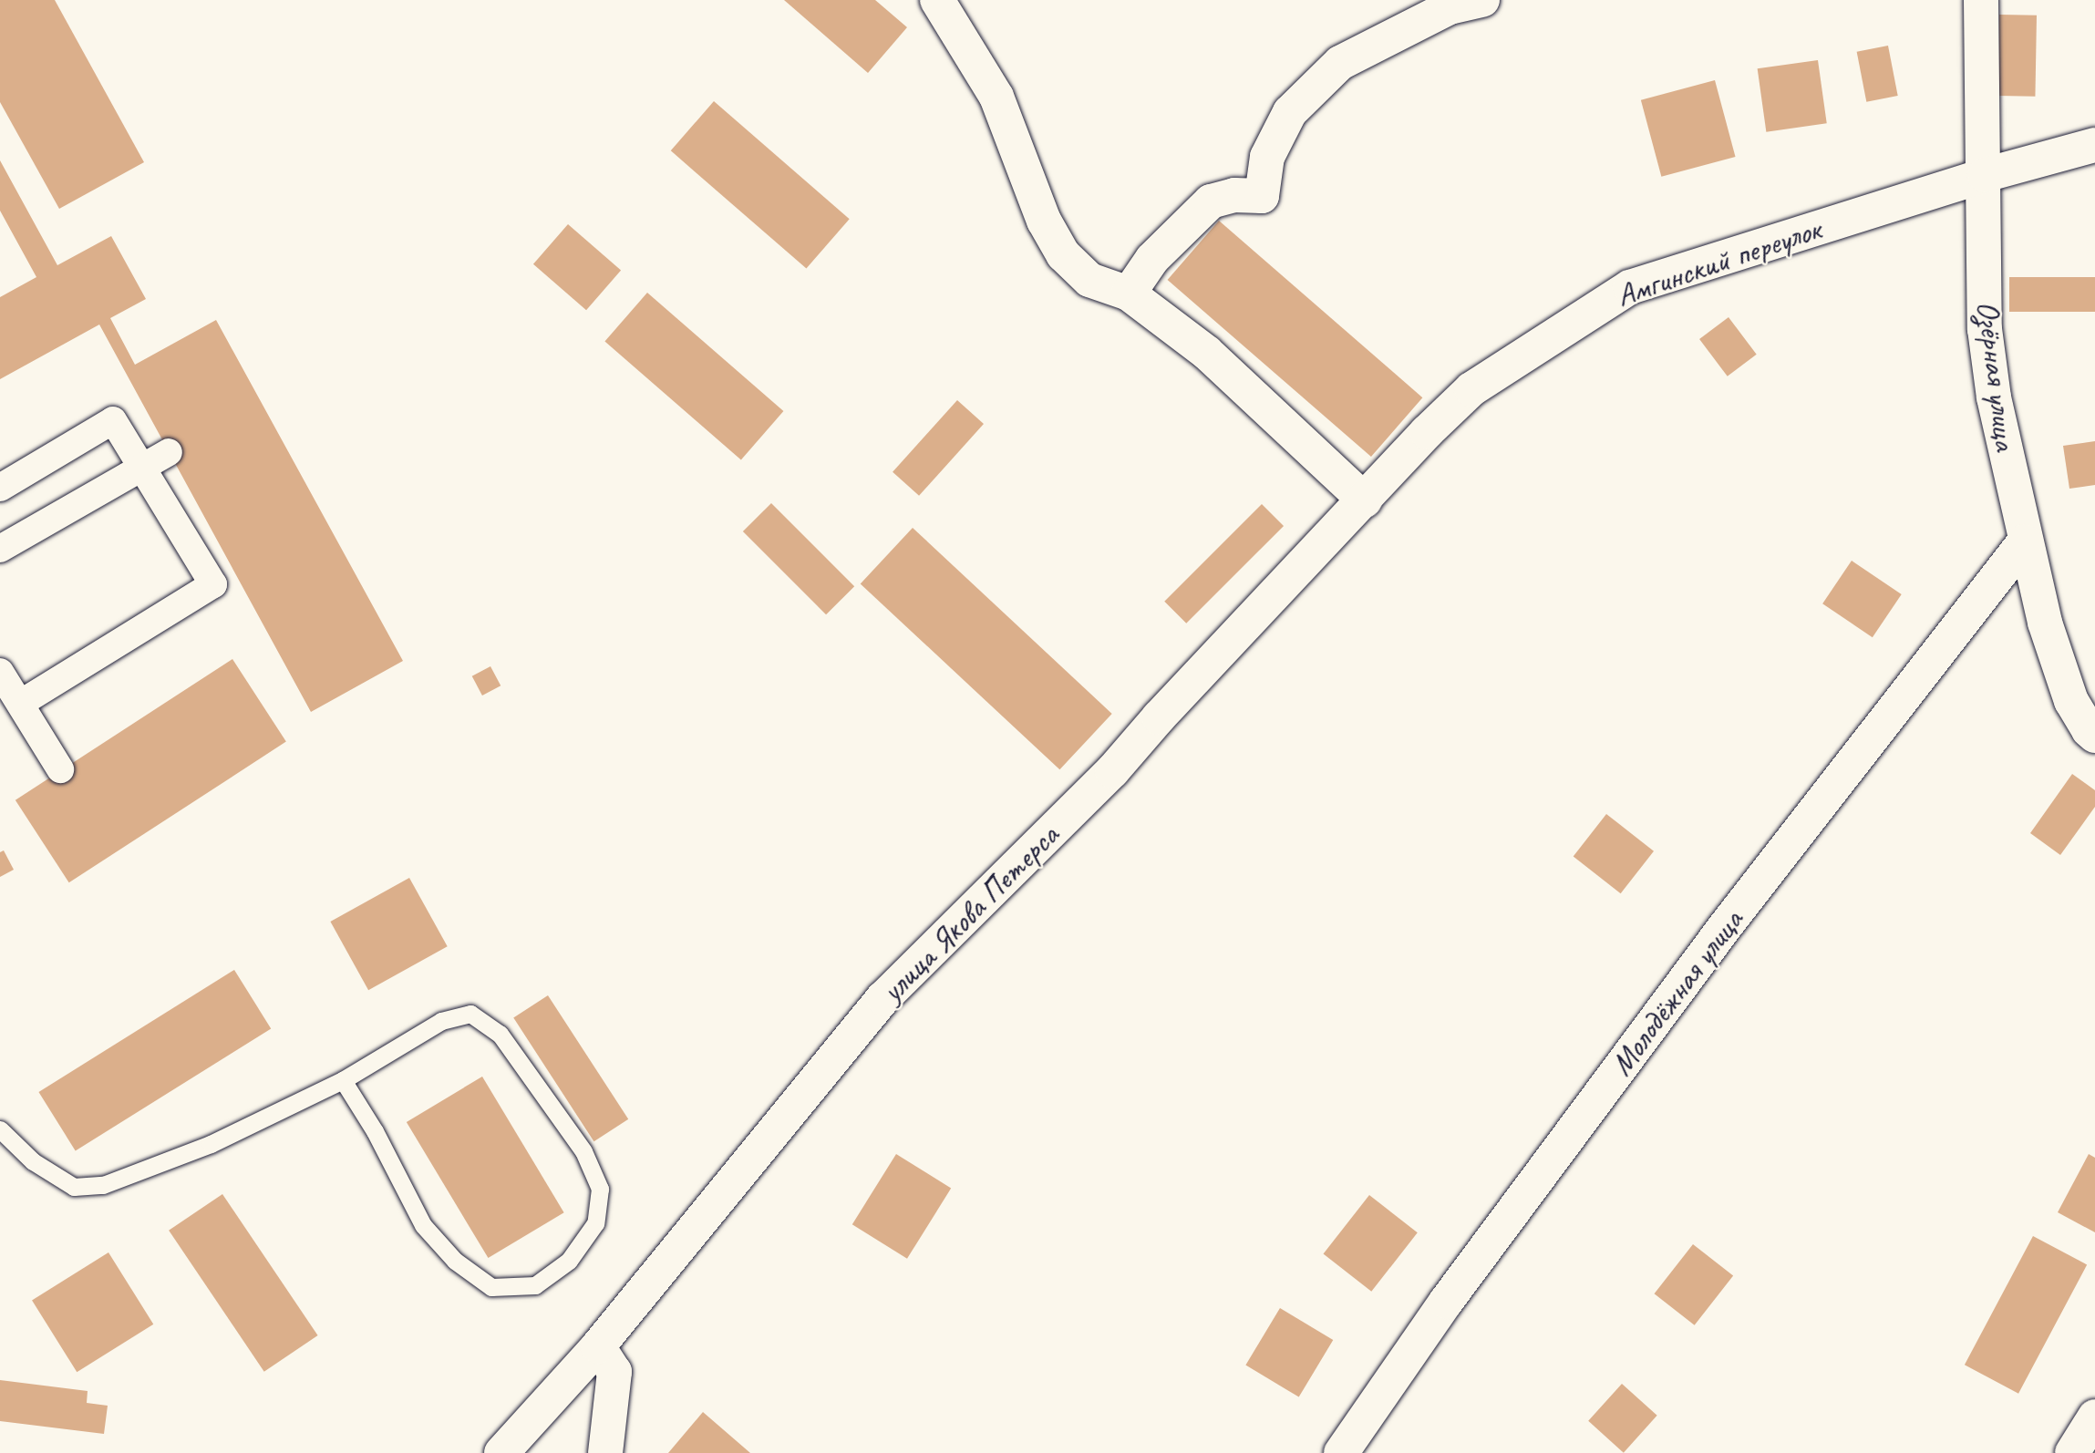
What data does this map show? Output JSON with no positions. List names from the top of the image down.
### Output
{
  "streets": {
    "street": [
      "Амгинский переулок",
      "Озёрная улица",
      "улица Якова Петерса",
      "Молодёжная улица"
    ]
  },
  "crossings": [
    ["Амгинский переулок", "Озёрная улица"],
    ["Амгинский переулок", "улица Якова Петерса"],
    ["Озёрная улица", "Молодёжная улица"]
  ]
}
